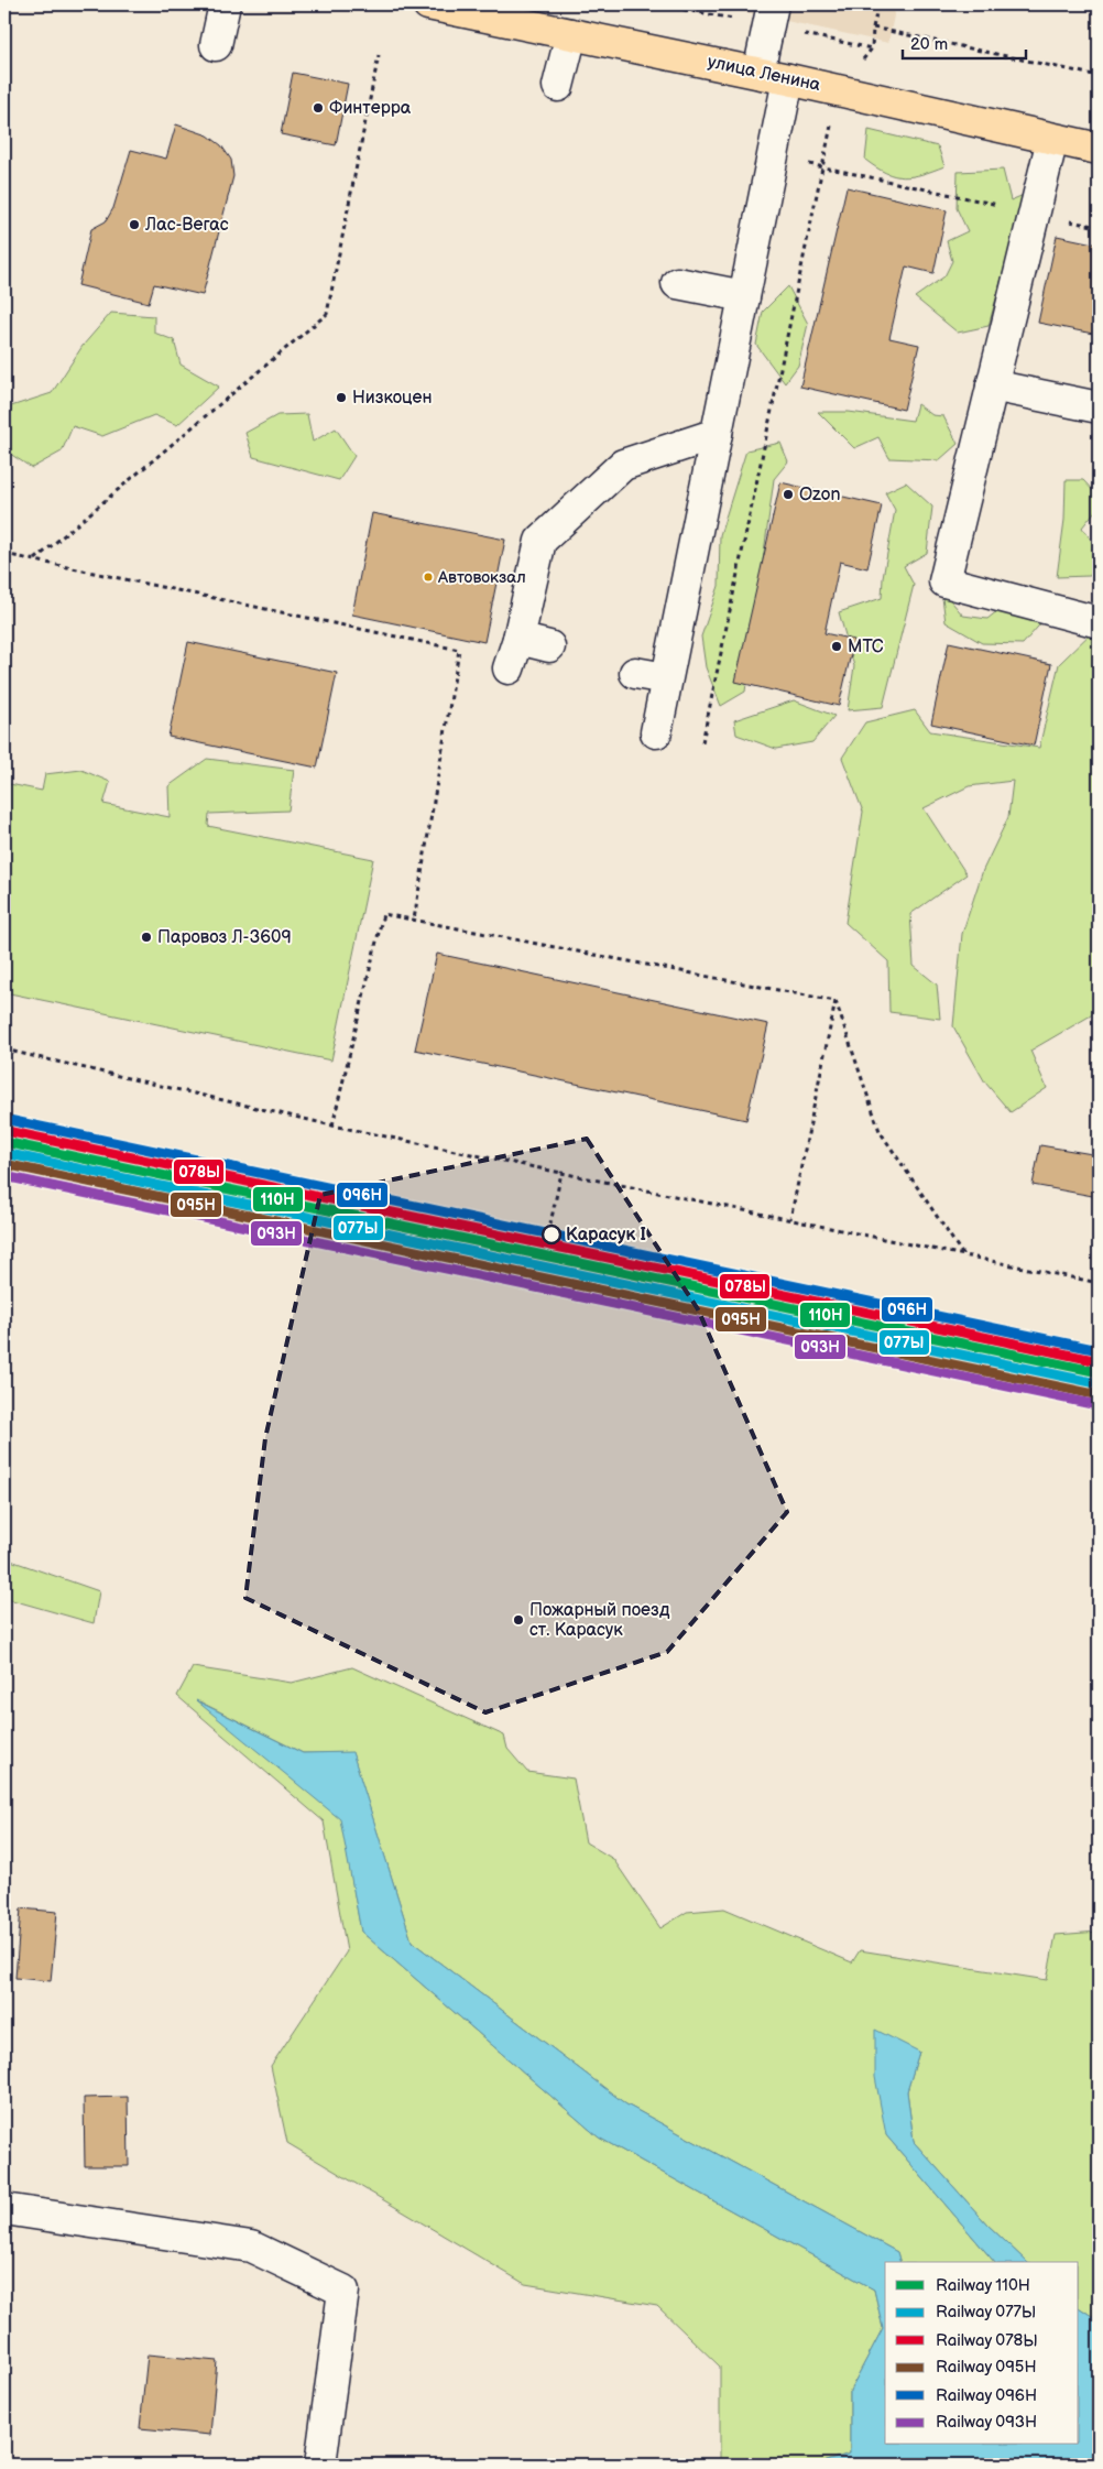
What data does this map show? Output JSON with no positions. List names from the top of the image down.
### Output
{
  "streets": {
    "main road": ["улица Ленина"]
  },
  "places": [
    "Финтерра",
    "Лас-Вегас",
    "Низкоцен",
    "Ozon",
    "Автовокзал",
    "МТС",
    "Паровоз Л-3609",
    "Карасук I",
    "Пожарный поезд ст. Карасук"
  ],
  "lines": [
    "rail line 096Н",
    "rail line 078Ы",
    "rail line 110Н",
    "rail line 077Ы",
    "rail line 095Н",
    "rail line 093Н"
  ],
  "legend": [
    "Railway 110Н",
    "Railway 077Ы",
    "Railway 078Ы",
    "Railway 095Н",
    "Railway 096Н",
    "Railway 093Н"
  ],
  "scale_bar": "20 m"
}
